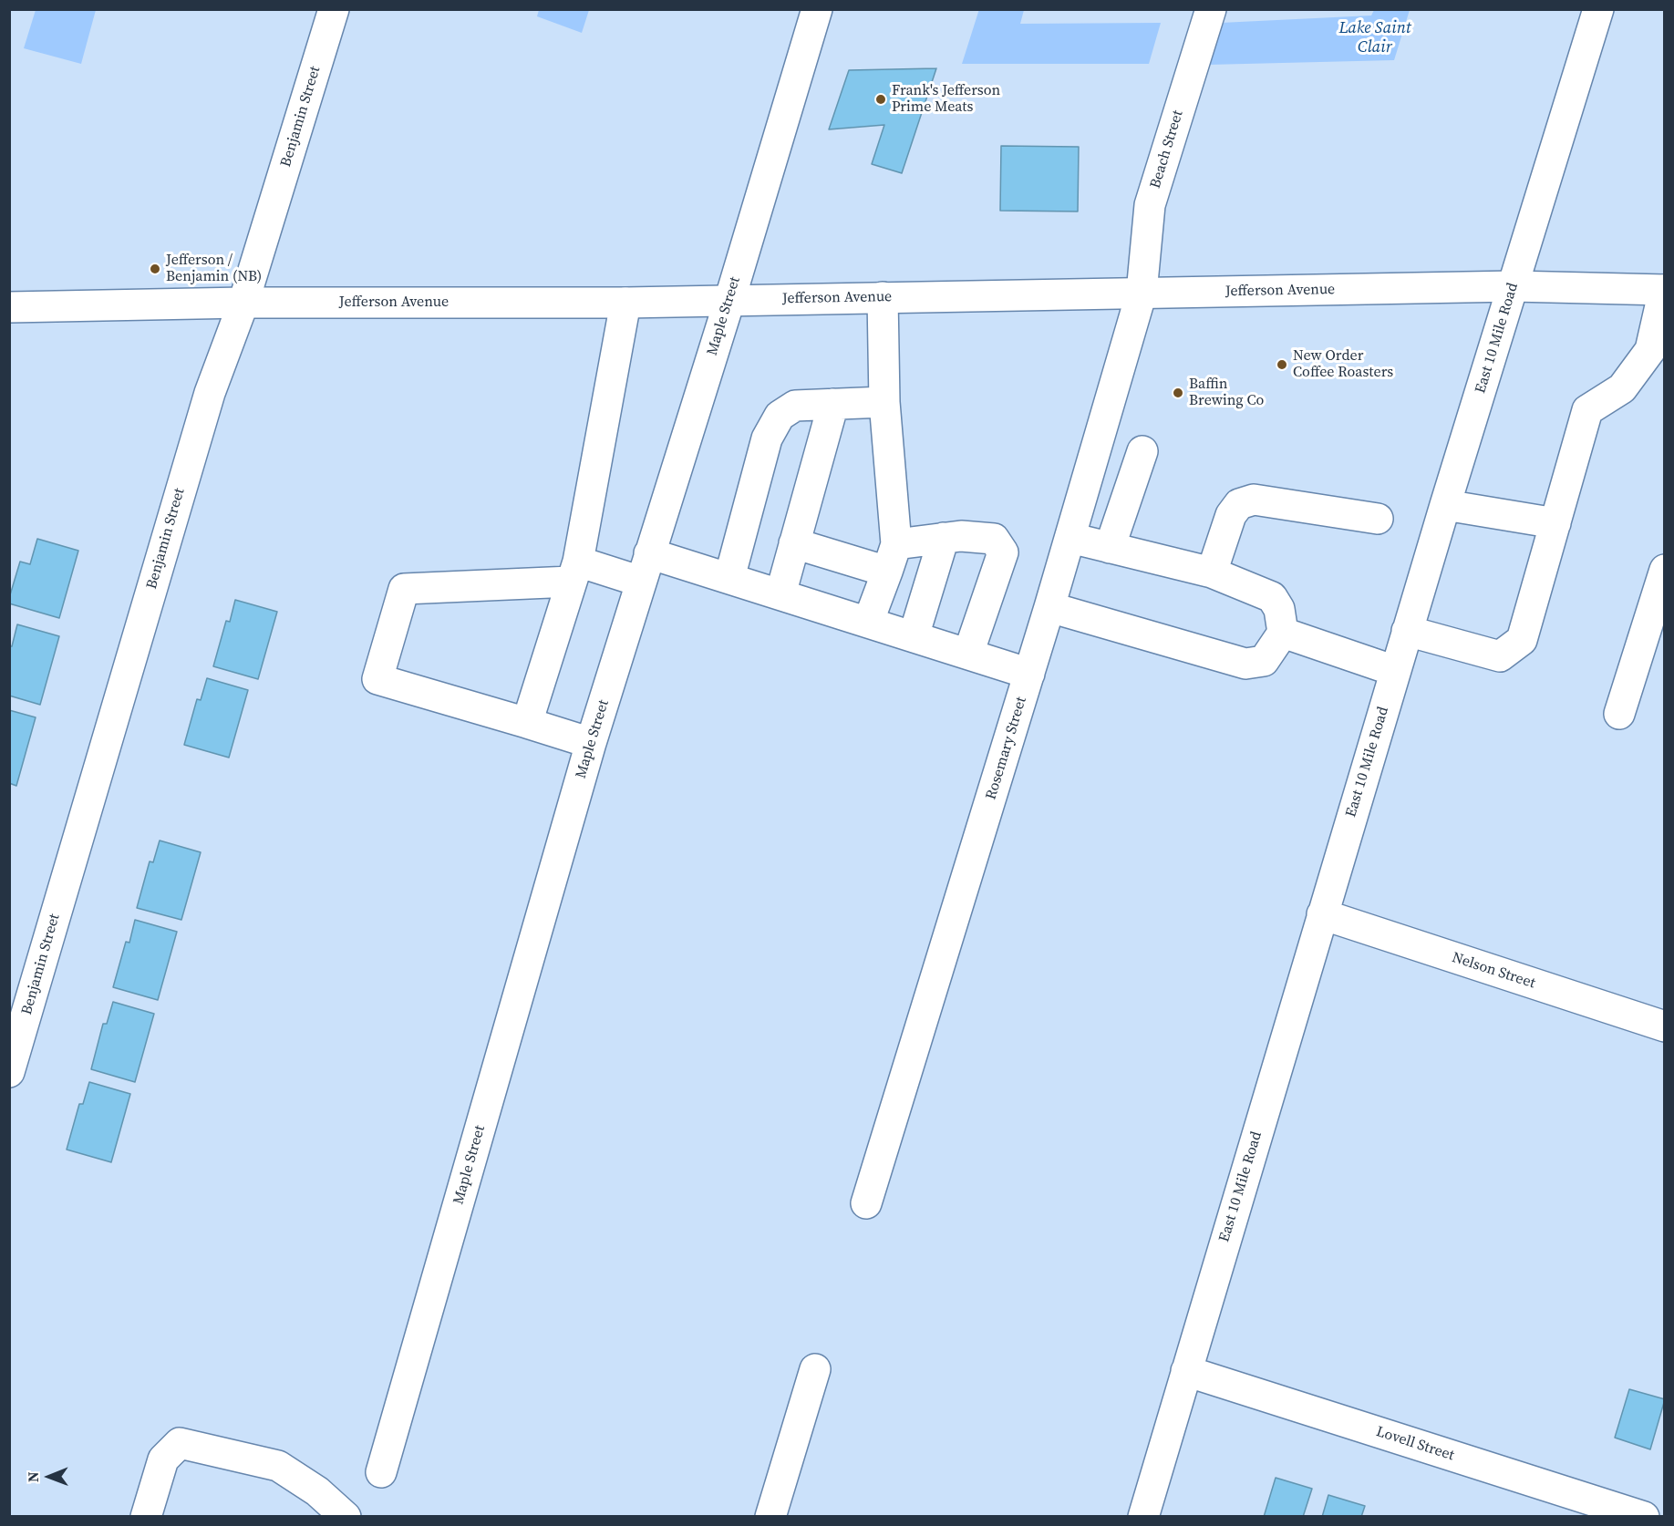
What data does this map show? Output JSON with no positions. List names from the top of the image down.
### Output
{
  "streets": {
    "street": [
      "Benjamin Street",
      "Beach Street",
      "Jefferson Avenue",
      "Maple Street",
      "East 10 Mile Road",
      "Rosemary Street",
      "Nelson Street",
      "Lovell Street"
    ]
  },
  "crossings": [
    ["Benjamin Street", "Jefferson Avenue"],
    ["Beach Street", "Jefferson Avenue"],
    ["Beach Street", "Rosemary Street"],
    ["Jefferson Avenue", "Maple Street"],
    ["Jefferson Avenue", "East 10 Mile Road"],
    ["Jefferson Avenue", "Rosemary Street"],
    ["East 10 Mile Road", "Nelson Street"],
    ["East 10 Mile Road", "Lovell Street"]
  ],
  "water": ["Lake Saint Clair"],
  "places": [
    "Frank's Jefferson Prime Meats",
    "Jefferson / Benjamin (NB)",
    "New Order Coffee Roasters",
    "Baffin Brewing Co"
  ],
  "north": "left"
}
